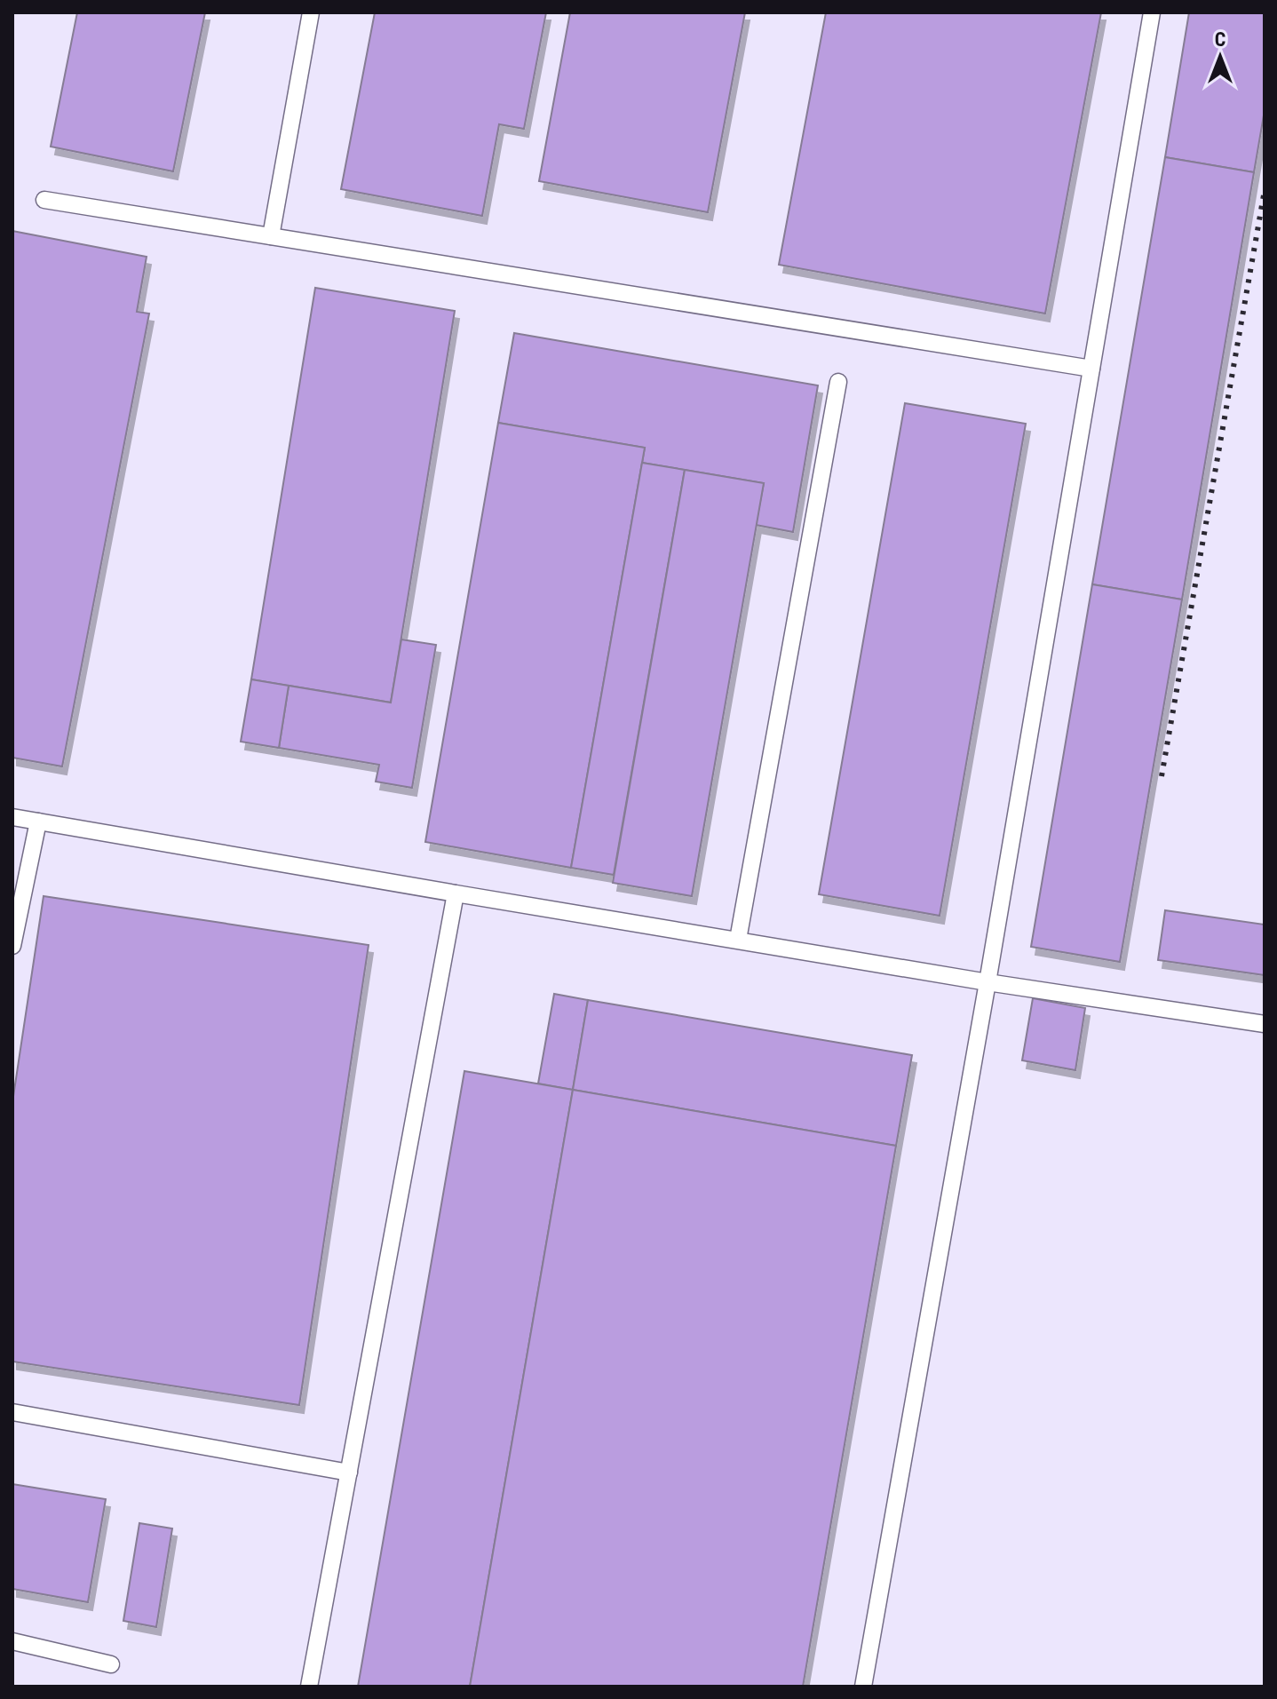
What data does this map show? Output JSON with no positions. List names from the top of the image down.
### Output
{
  "north": "top"
}
